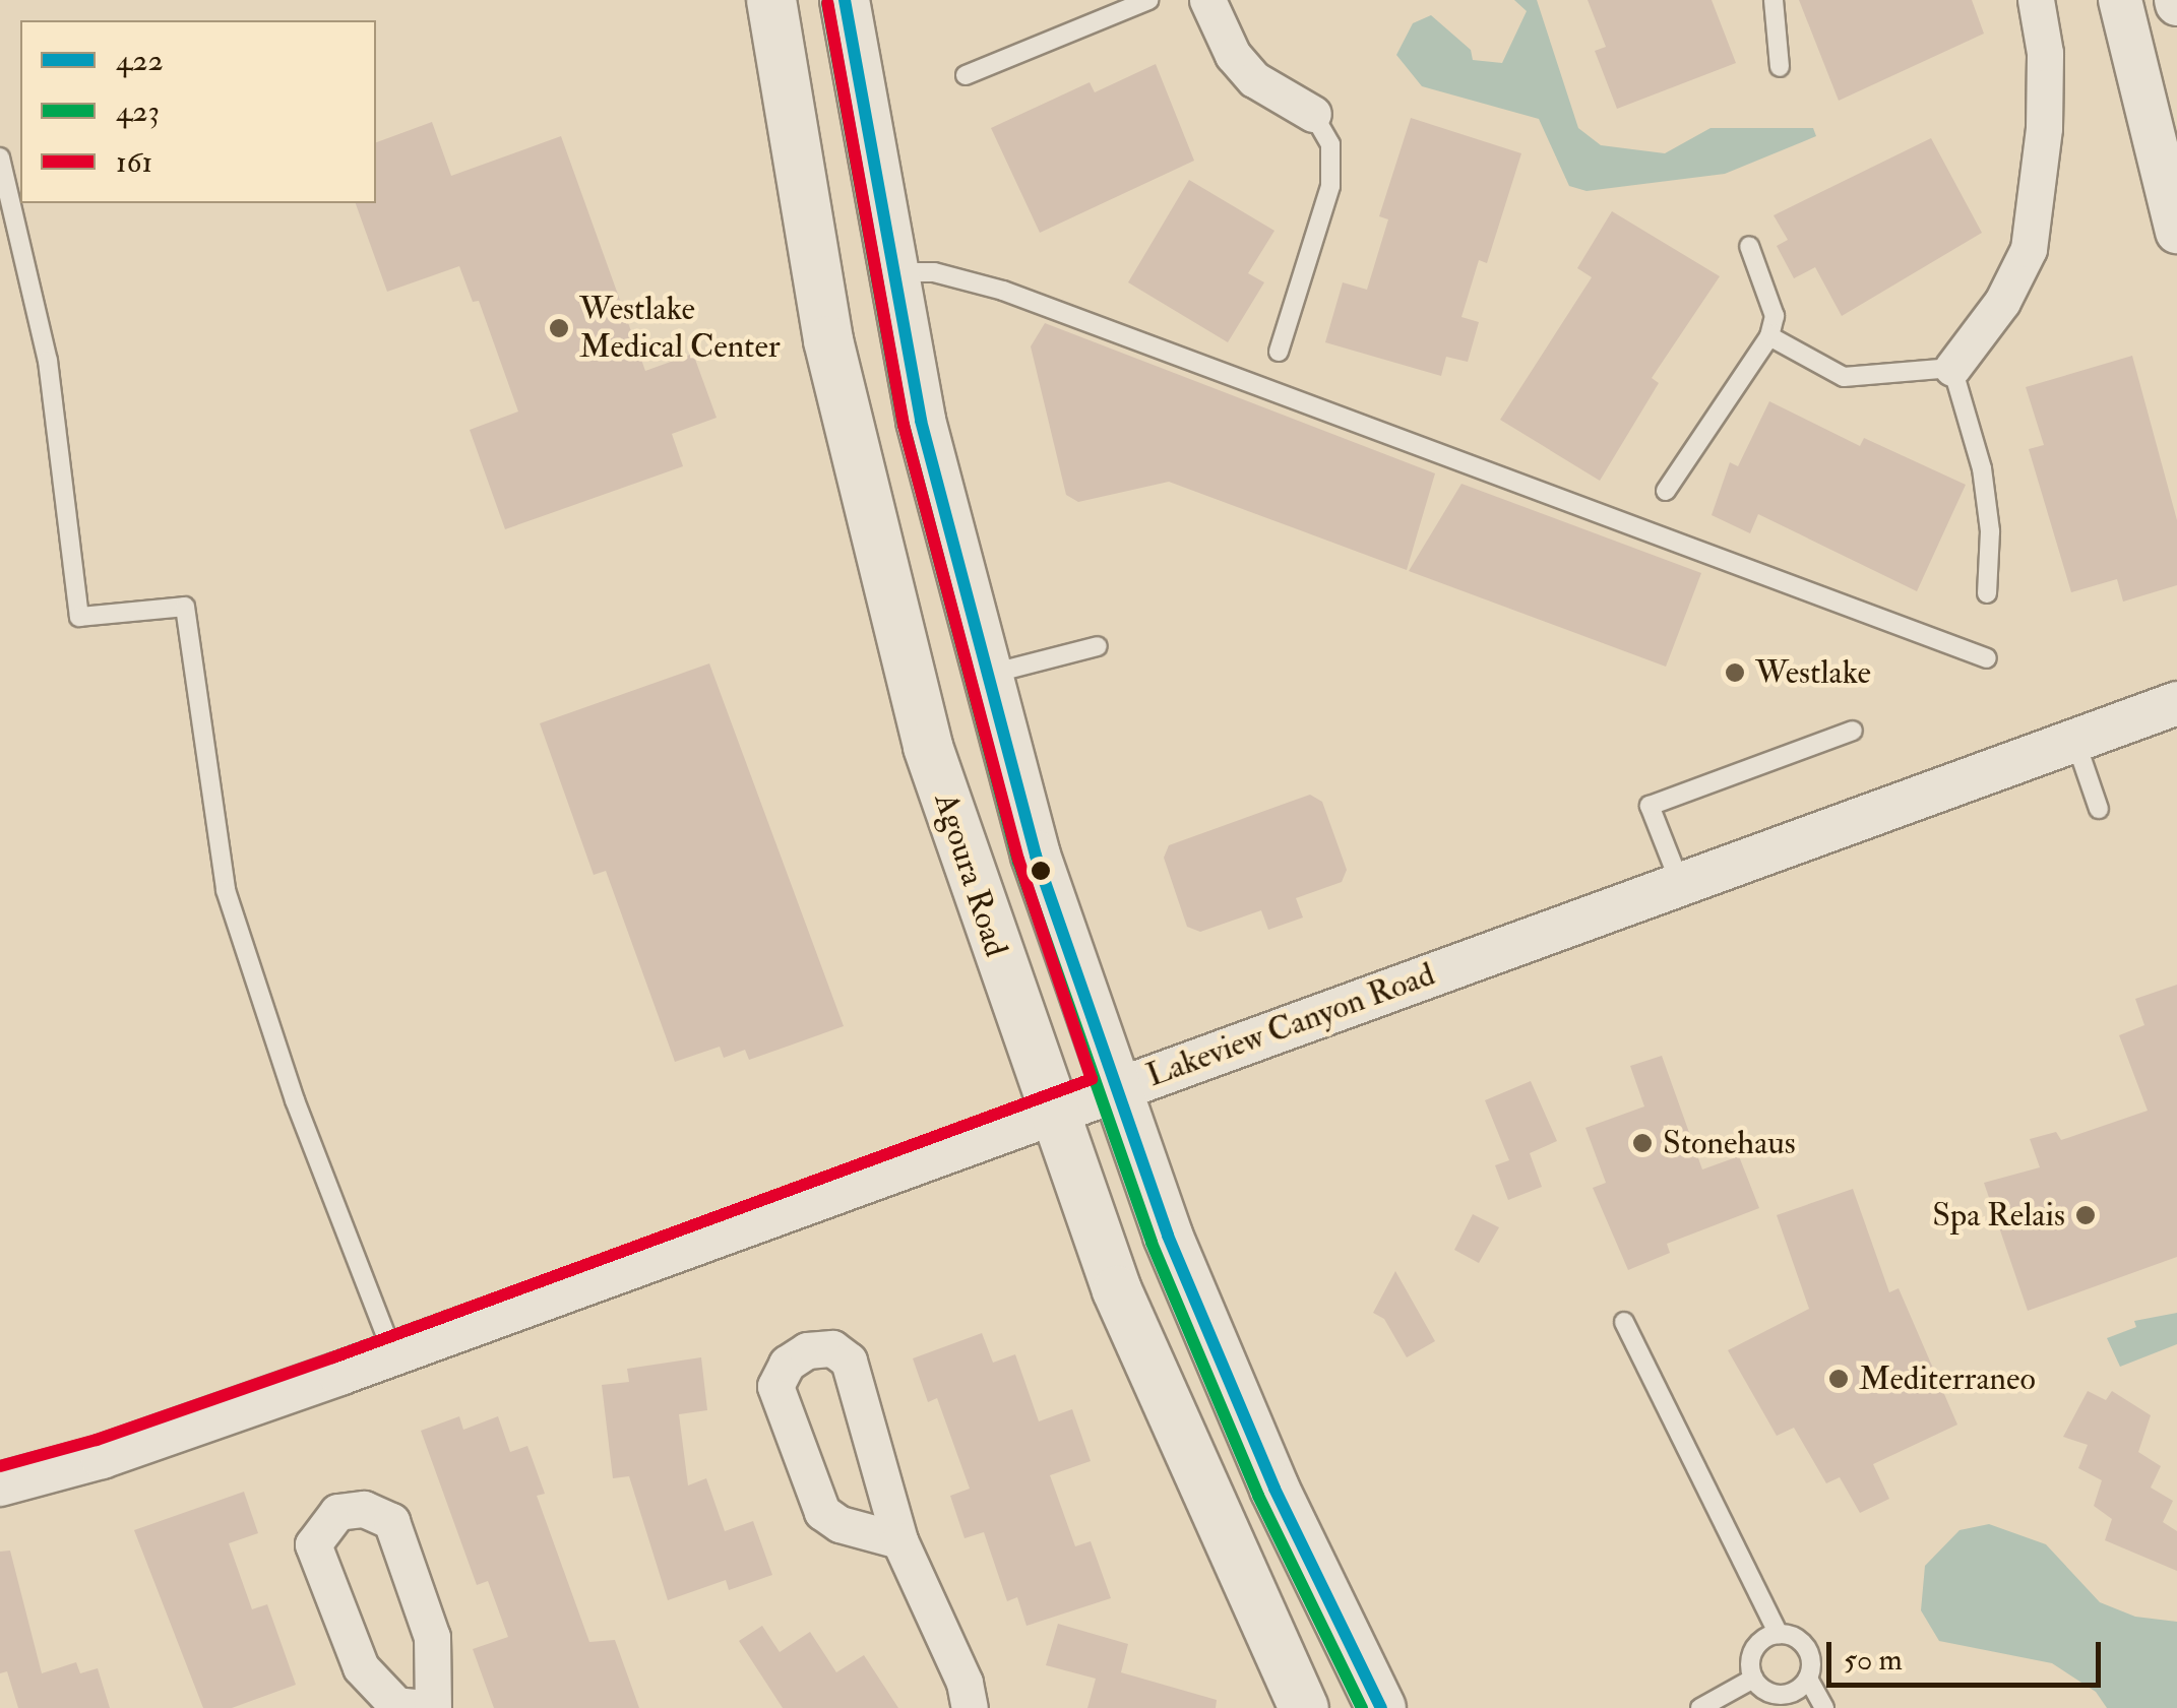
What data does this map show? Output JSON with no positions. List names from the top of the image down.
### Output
{
  "streets": {
    "main road": ["Agoura Road"],
    "street": ["Lakeview Canyon Road"]
  },
  "crossings": [
    ["Agoura Road", "Lakeview Canyon Road"]
  ],
  "places": [
    "Westlake Medical Center",
    "Westlake",
    "Stonehaus",
    "Spa Relais",
    "Mediterraneo"
  ],
  "lines": ["transit line 422", "transit line 423", "transit line 161"],
  "legend": ["422", "423", "161"],
  "scale_bar": "50 m"
}
